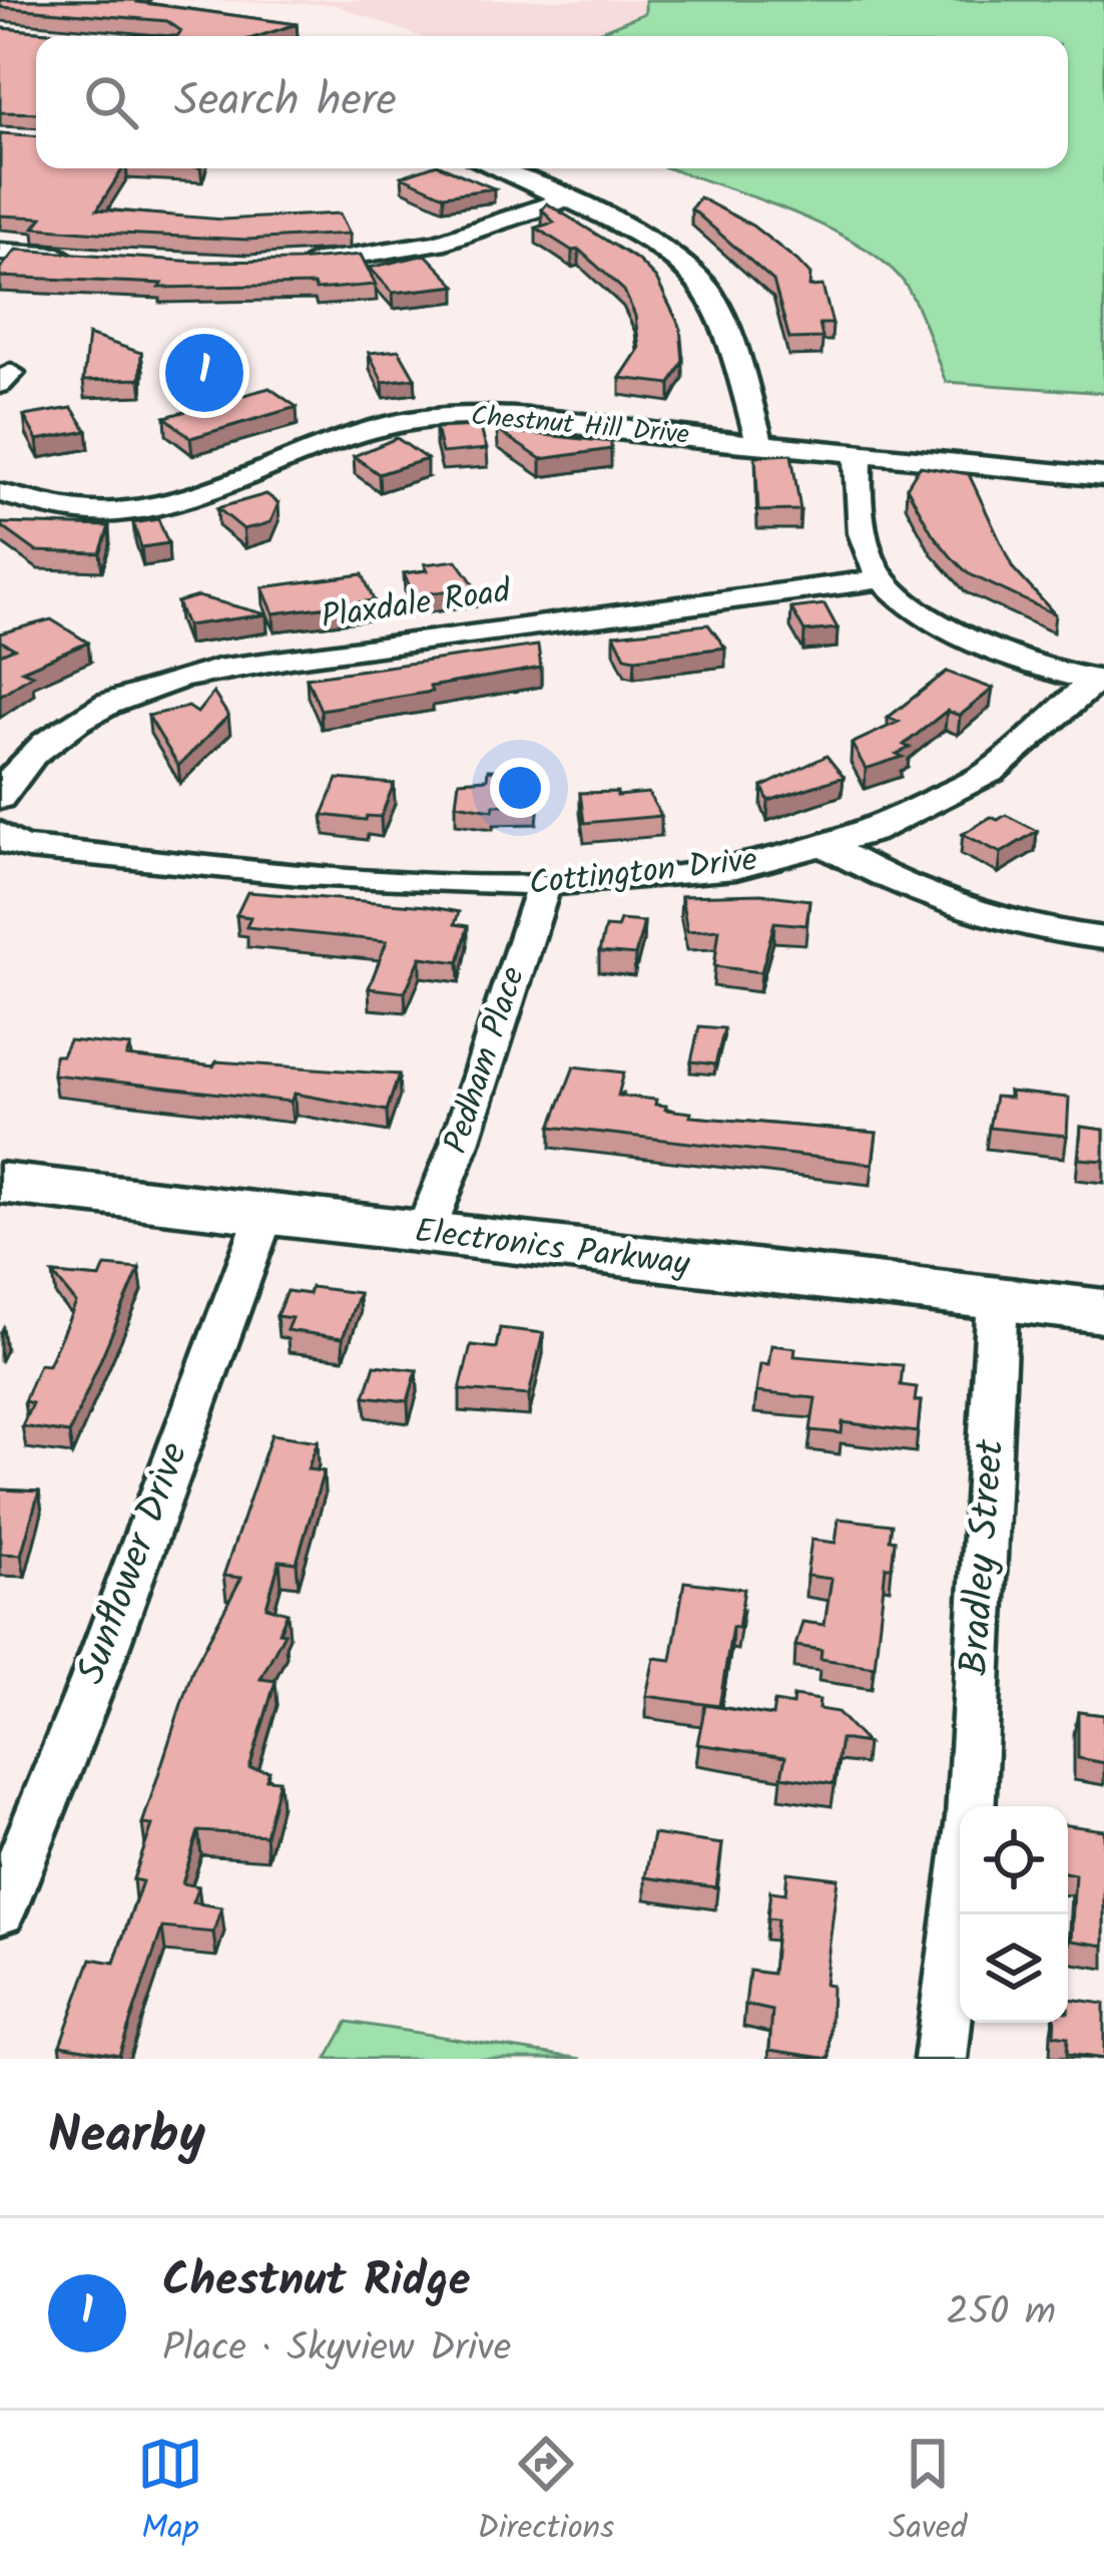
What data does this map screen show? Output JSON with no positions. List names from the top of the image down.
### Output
{
  "streets": {
    "main road": ["Electronics Parkway"],
    "street": [
      "Chestnut Hill Drive",
      "Plaxdale Road",
      "Cottington Drive",
      "Pedham Place",
      "Bradley Street",
      "Sunflower Drive"
    ]
  },
  "crossings": [
    ["Cottington Drive", "Pedham Place"],
    ["Pedham Place", "Electronics Parkway"],
    ["Electronics Parkway", "Bradley Street"],
    ["Electronics Parkway", "Sunflower Drive"]
  ],
  "page": {
    "search": "Search here",
    "pins": "1",
    "heading": "Nearby",
    "list": [
      {
        "mark": "1",
        "name": "Chestnut Ridge",
        "note": "Place · Skyview Drive",
        "value": "250 m"
      }
    ],
    "nav": ["Map", "Directions", "Saved"]
  }
}
